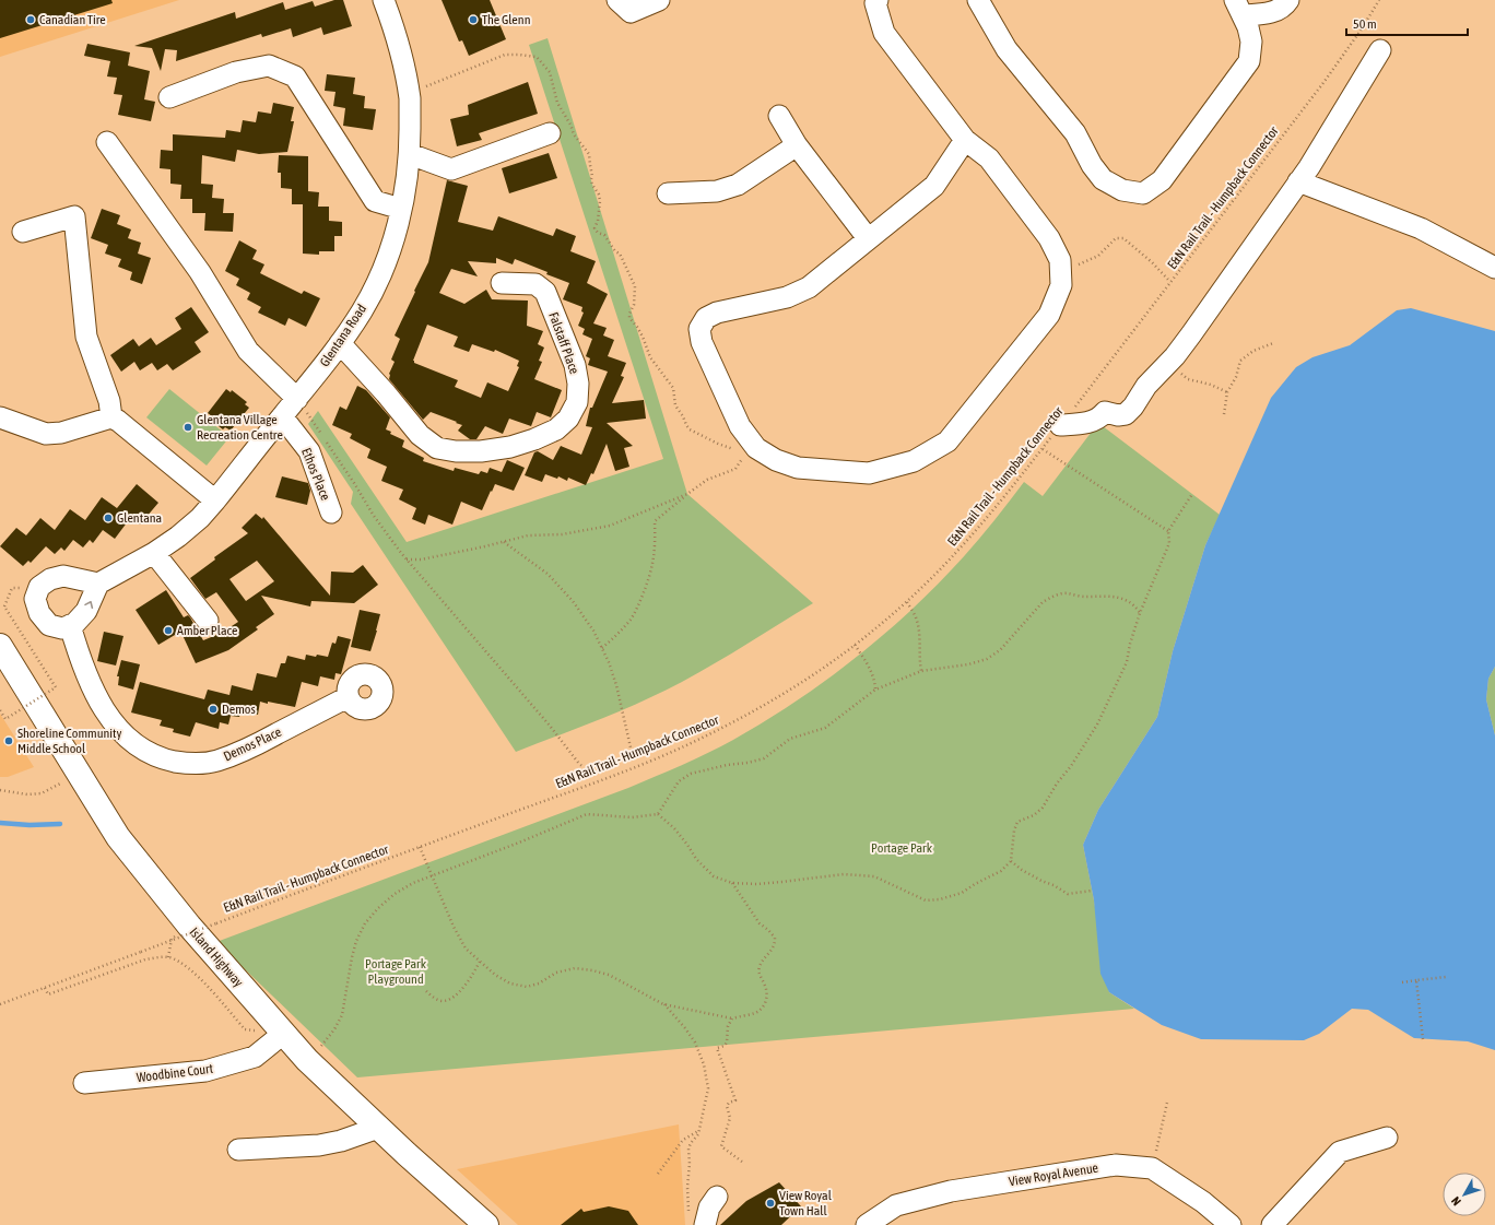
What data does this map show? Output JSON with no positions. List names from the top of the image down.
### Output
{
  "streets": {
    "main road": ["Island Highway"],
    "street": [
      "Glentana Road",
      "Falstaff Place",
      "Ethos Place",
      "Demos Place",
      "Woodbine Court",
      "View Royal Avenue"
    ],
    "path": ["E&N Rail Trail - Humpback Connector"]
  },
  "crossings": [
    ["Glentana Road", "Falstaff Place"],
    ["Glentana Road", "Ethos Place"],
    ["Glentana Road", "Demos Place"],
    ["Island Highway", "Woodbine Court"]
  ],
  "parks": ["Portage Park", "Portage Park Playground"],
  "places": [
    "Canadian Tire",
    "The Glenn",
    "Glentana Village Recreation Centre",
    "Glentana",
    "Amber Place",
    "Demos",
    "Shoreline Community Middle School",
    "View Royal Town Hall"
  ],
  "scale_bar": "50 m",
  "north": "bottom left"
}
